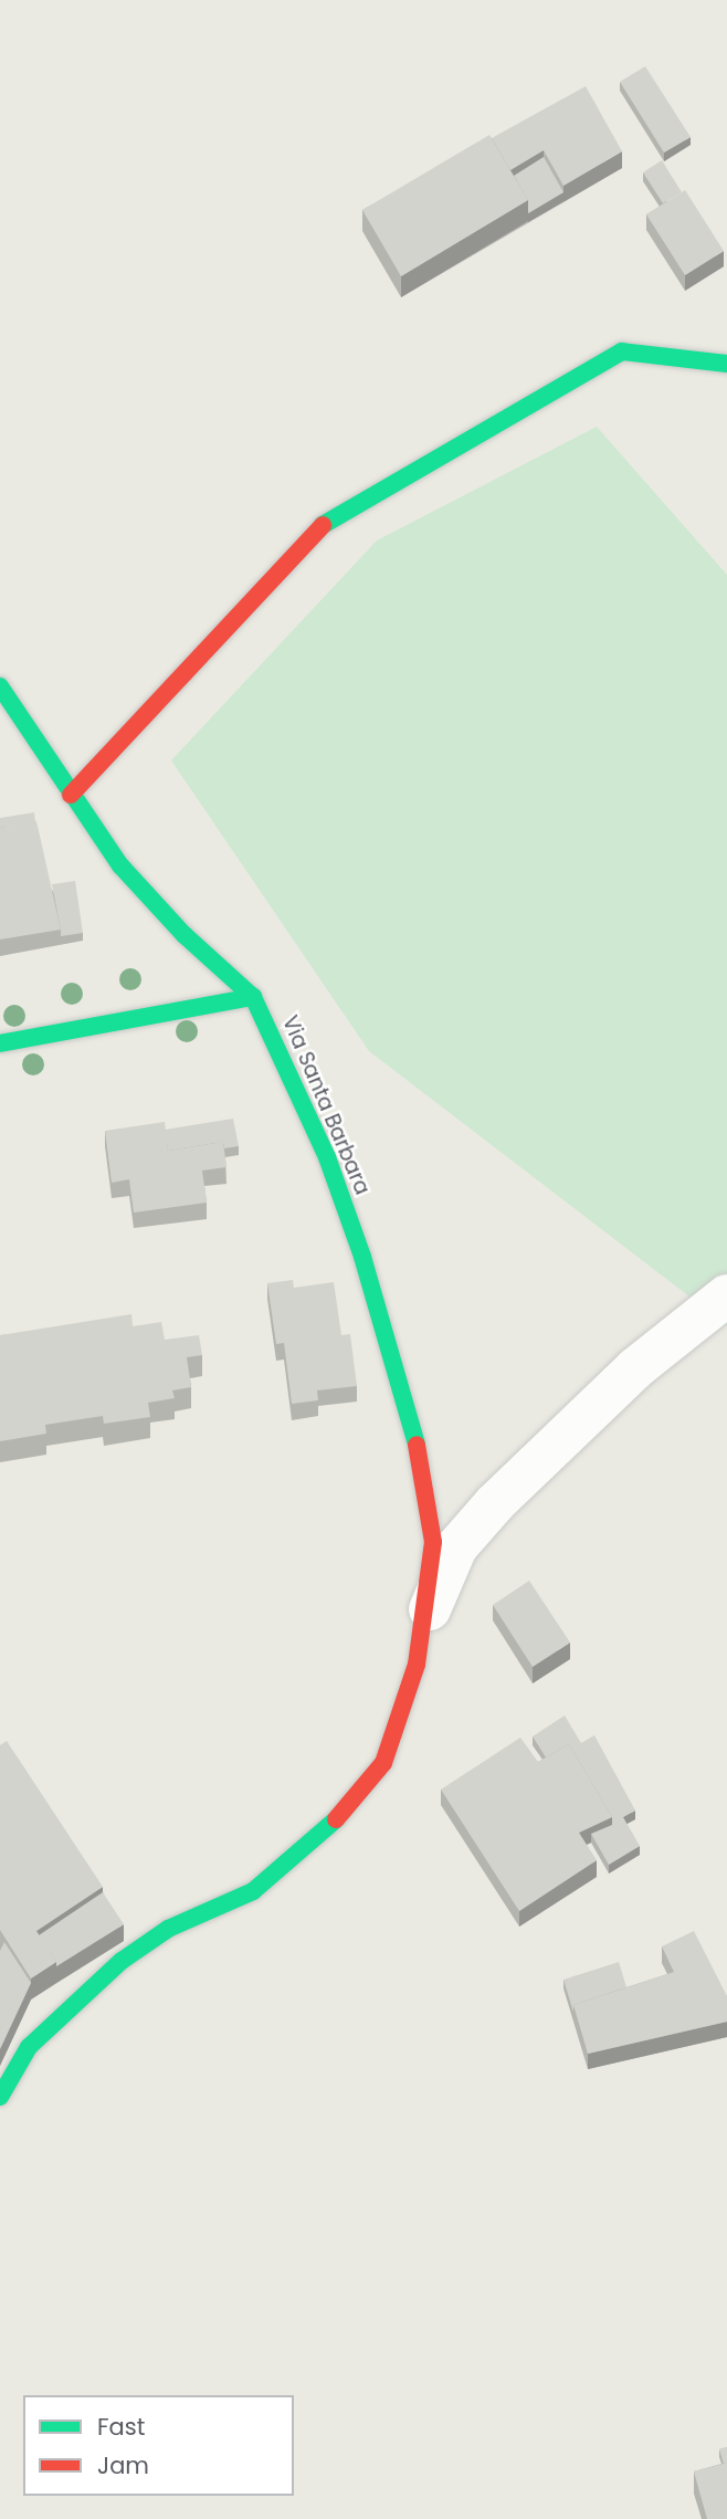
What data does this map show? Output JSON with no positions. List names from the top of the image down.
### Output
{
  "streets": {
    "street": ["Via Santa Barbara"]
  },
  "legend": ["Fast", "Jam"]
}
